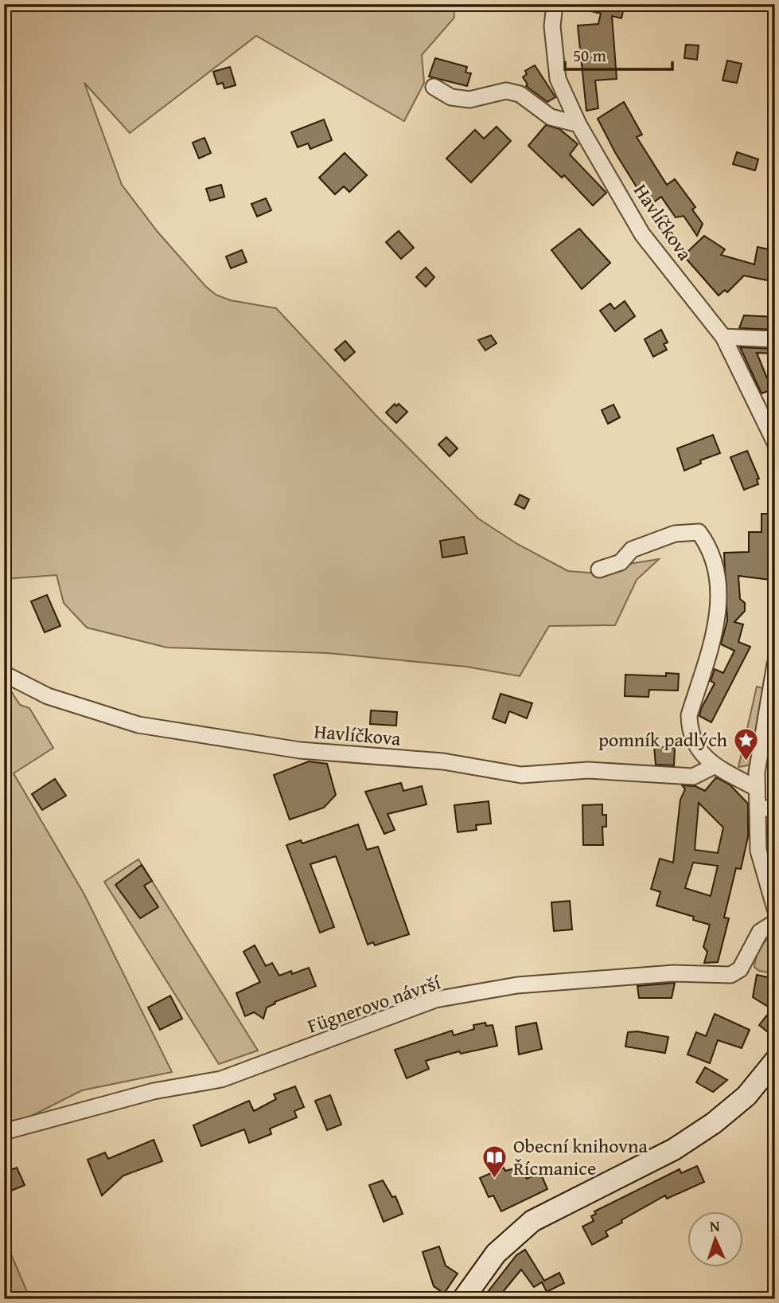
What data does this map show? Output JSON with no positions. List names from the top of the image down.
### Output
{
  "streets": {
    "street": ["Havlíčkova", "Fügnerovo návrší"]
  },
  "places": {
    "place": ["pomník padlých"],
    "library": ["Obecní knihovna Řícmanice"]
  },
  "scale_bar": "50 m",
  "north": "top"
}
